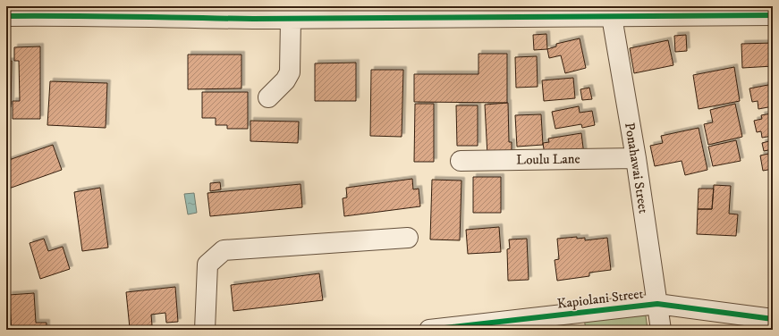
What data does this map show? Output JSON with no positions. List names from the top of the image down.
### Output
{
  "streets": {
    "street": ["Loulu Lane", "Ponahawai Street", "Kapiolani Street"]
  },
  "crossings": [
    ["Loulu Lane", "Ponahawai Street"],
    ["Ponahawai Street", "Kapiolani Street"]
  ]
}
